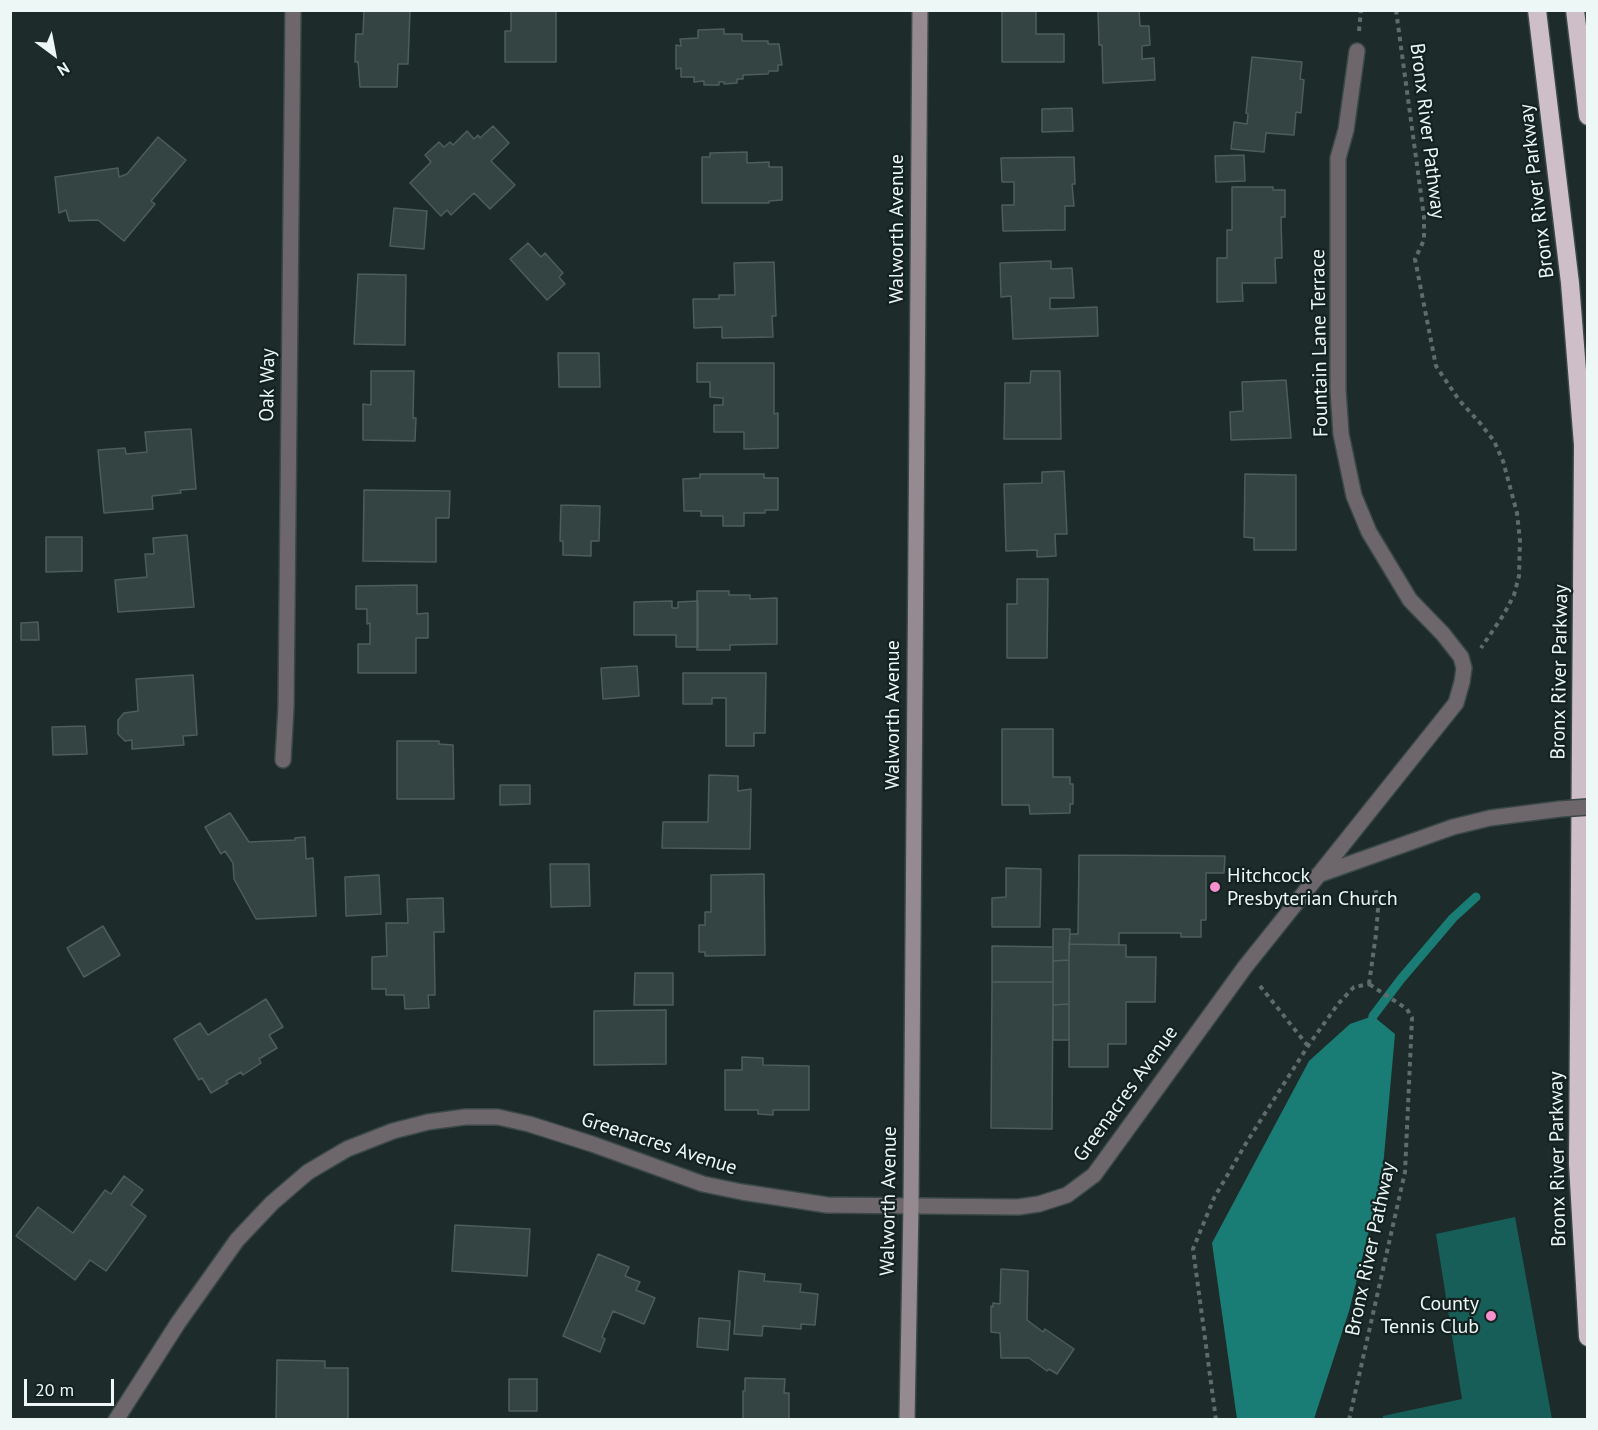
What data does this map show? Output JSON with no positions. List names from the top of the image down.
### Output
{
  "streets": {
    "highway": ["Bronx River Parkway"],
    "street": [
      "Walworth Avenue",
      "Fountain Lane Terrace",
      "Oak Way",
      "Greenacres Avenue"
    ],
    "path": ["Bronx River Pathway"]
  },
  "crossings": [
    ["Walworth Avenue", "Greenacres Avenue"],
    ["Fountain Lane Terrace", "Greenacres Avenue"]
  ],
  "places": ["Hitchcock Presbyterian Church", "County Tennis Club"],
  "scale_bar": "20 m",
  "north": "bottom right"
}
